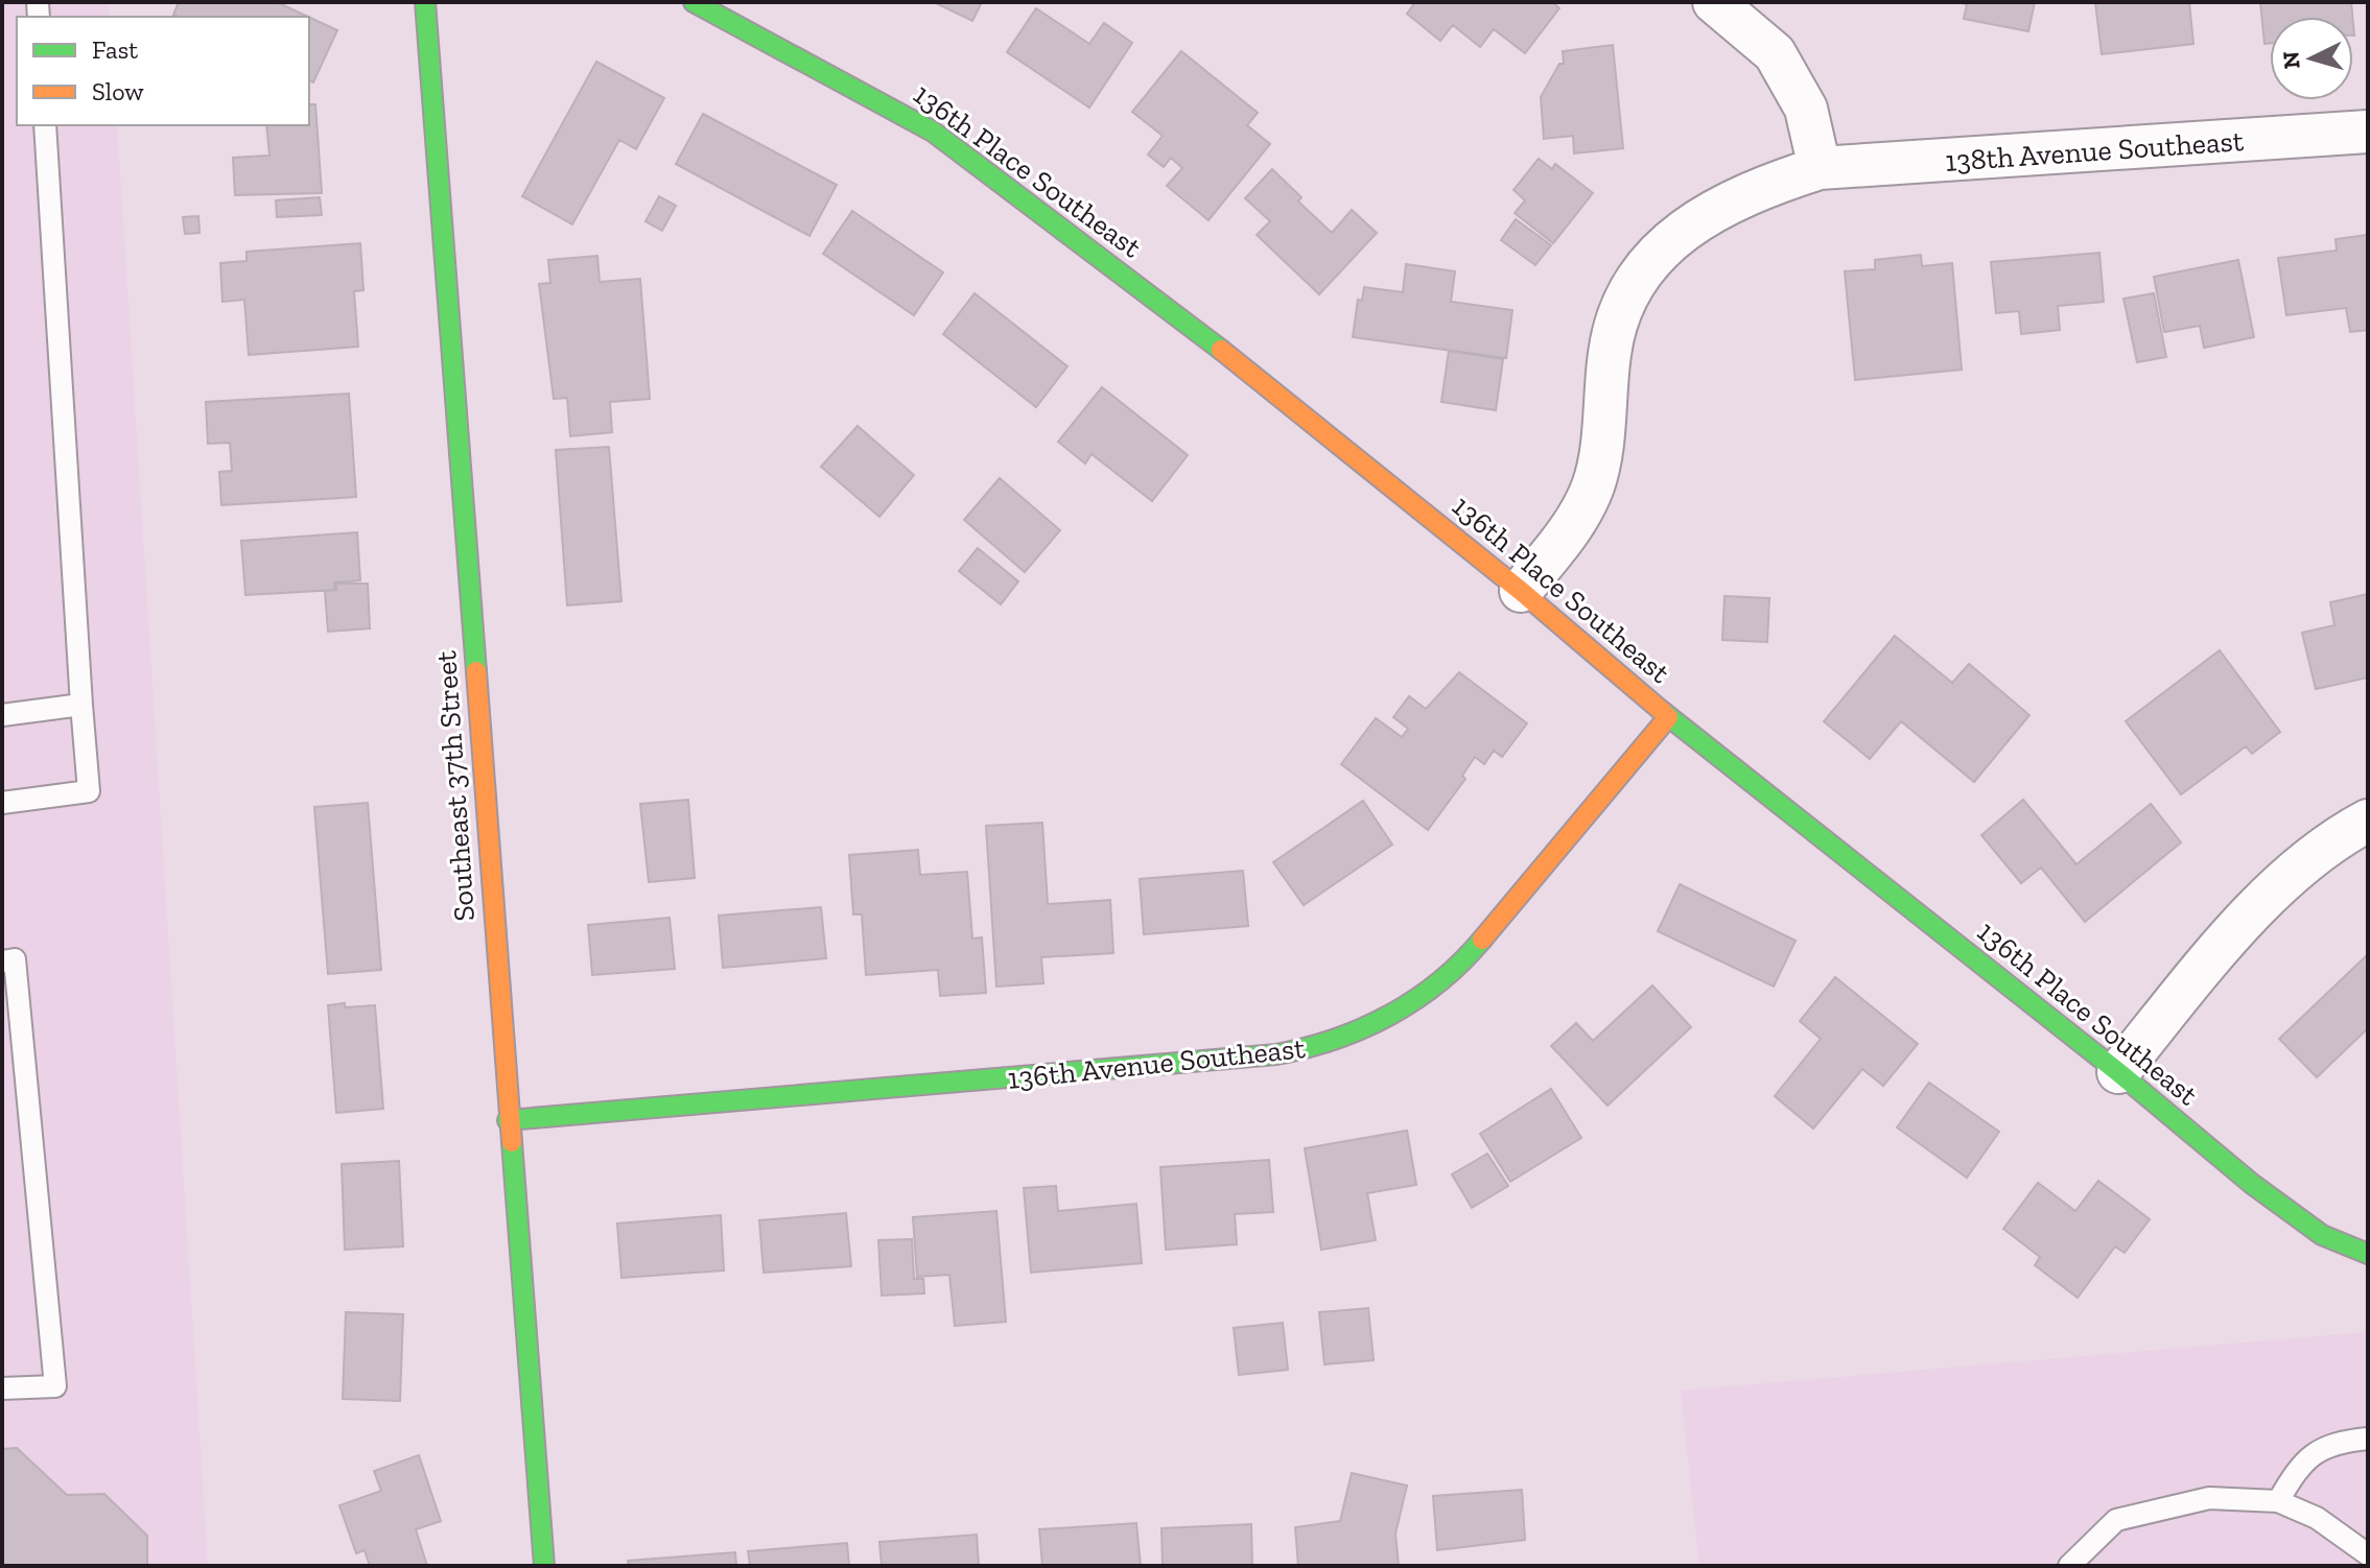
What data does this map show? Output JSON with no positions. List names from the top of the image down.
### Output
{
  "streets": {
    "street": [
      "138th Avenue Southeast",
      "136th Place Southeast",
      "Southeast 37th Street",
      "136th Avenue Southeast"
    ]
  },
  "crossings": [
    ["138th Avenue Southeast", "136th Place Southeast"],
    ["136th Place Southeast", "136th Avenue Southeast"],
    ["Southeast 37th Street", "136th Avenue Southeast"]
  ],
  "legend": ["Fast", "Slow"],
  "north": "left"
}
